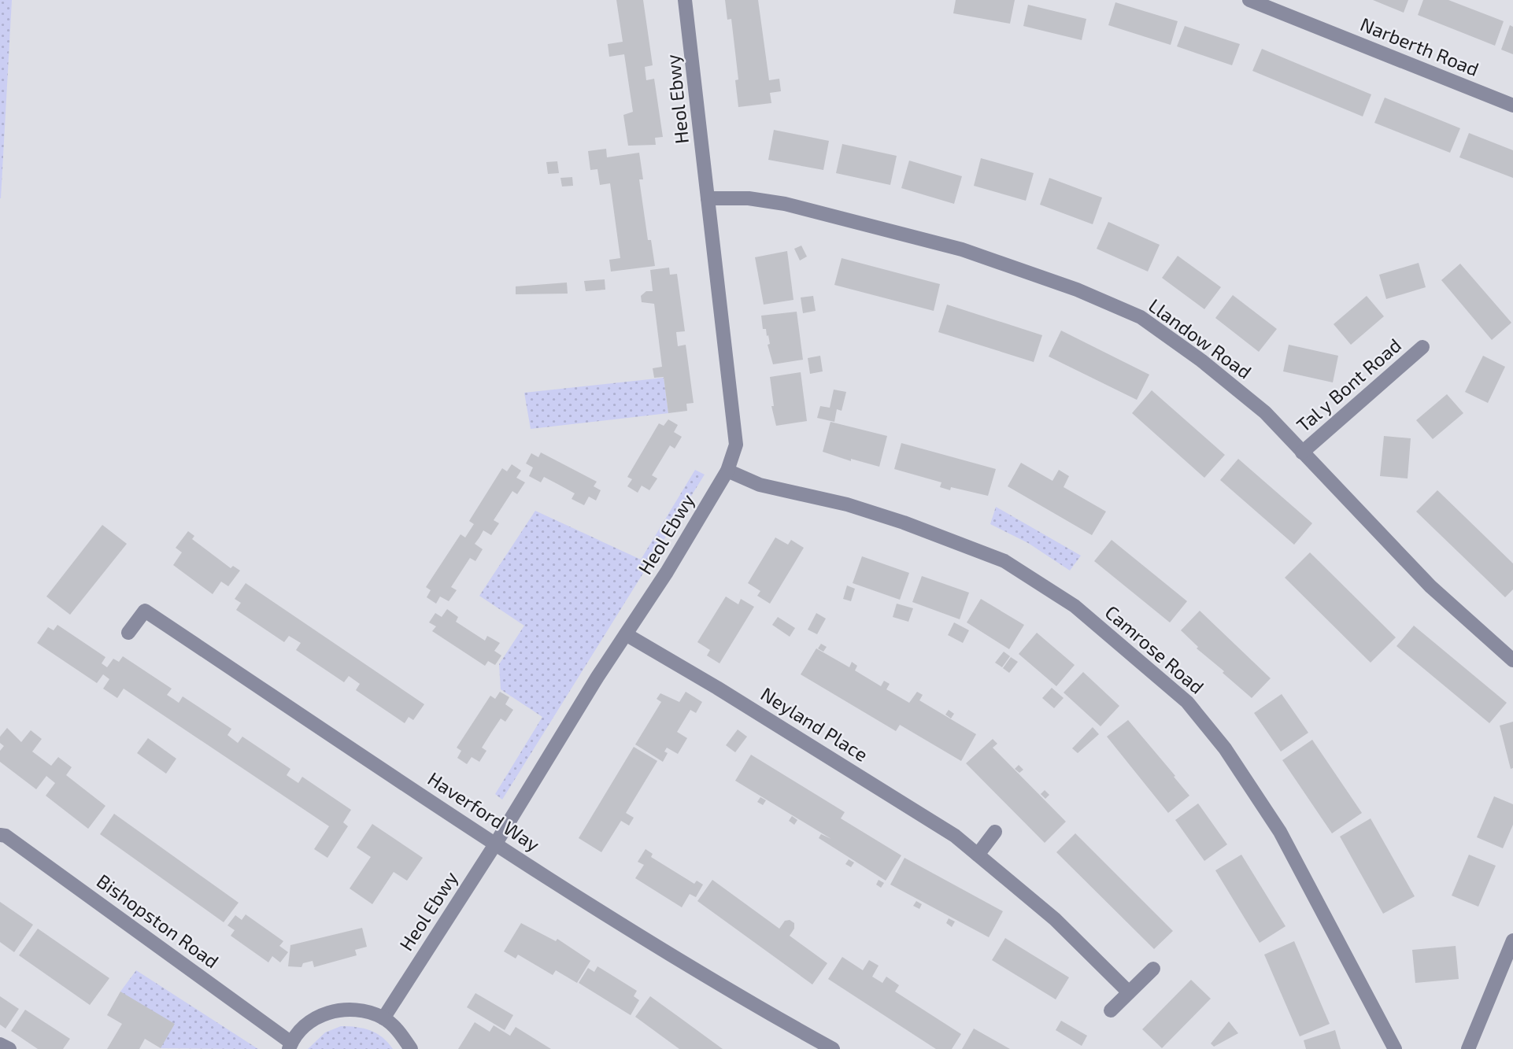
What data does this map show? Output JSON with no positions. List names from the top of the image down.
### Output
{
  "streets": {
    "street": [
      "Narberth Road",
      "Heol Ebwy",
      "Llandow Road",
      "Tal y Bont Road",
      "Camrose Road",
      "Neyland Place",
      "Haverford Way",
      "Bishopston Road"
    ]
  },
  "crossings": [
    ["Heol Ebwy", "Llandow Road"],
    ["Heol Ebwy", "Camrose Road"],
    ["Heol Ebwy", "Neyland Place"],
    ["Heol Ebwy", "Haverford Way"],
    ["Heol Ebwy", "Bishopston Road"],
    ["Llandow Road", "Tal y Bont Road"]
  ]
}
